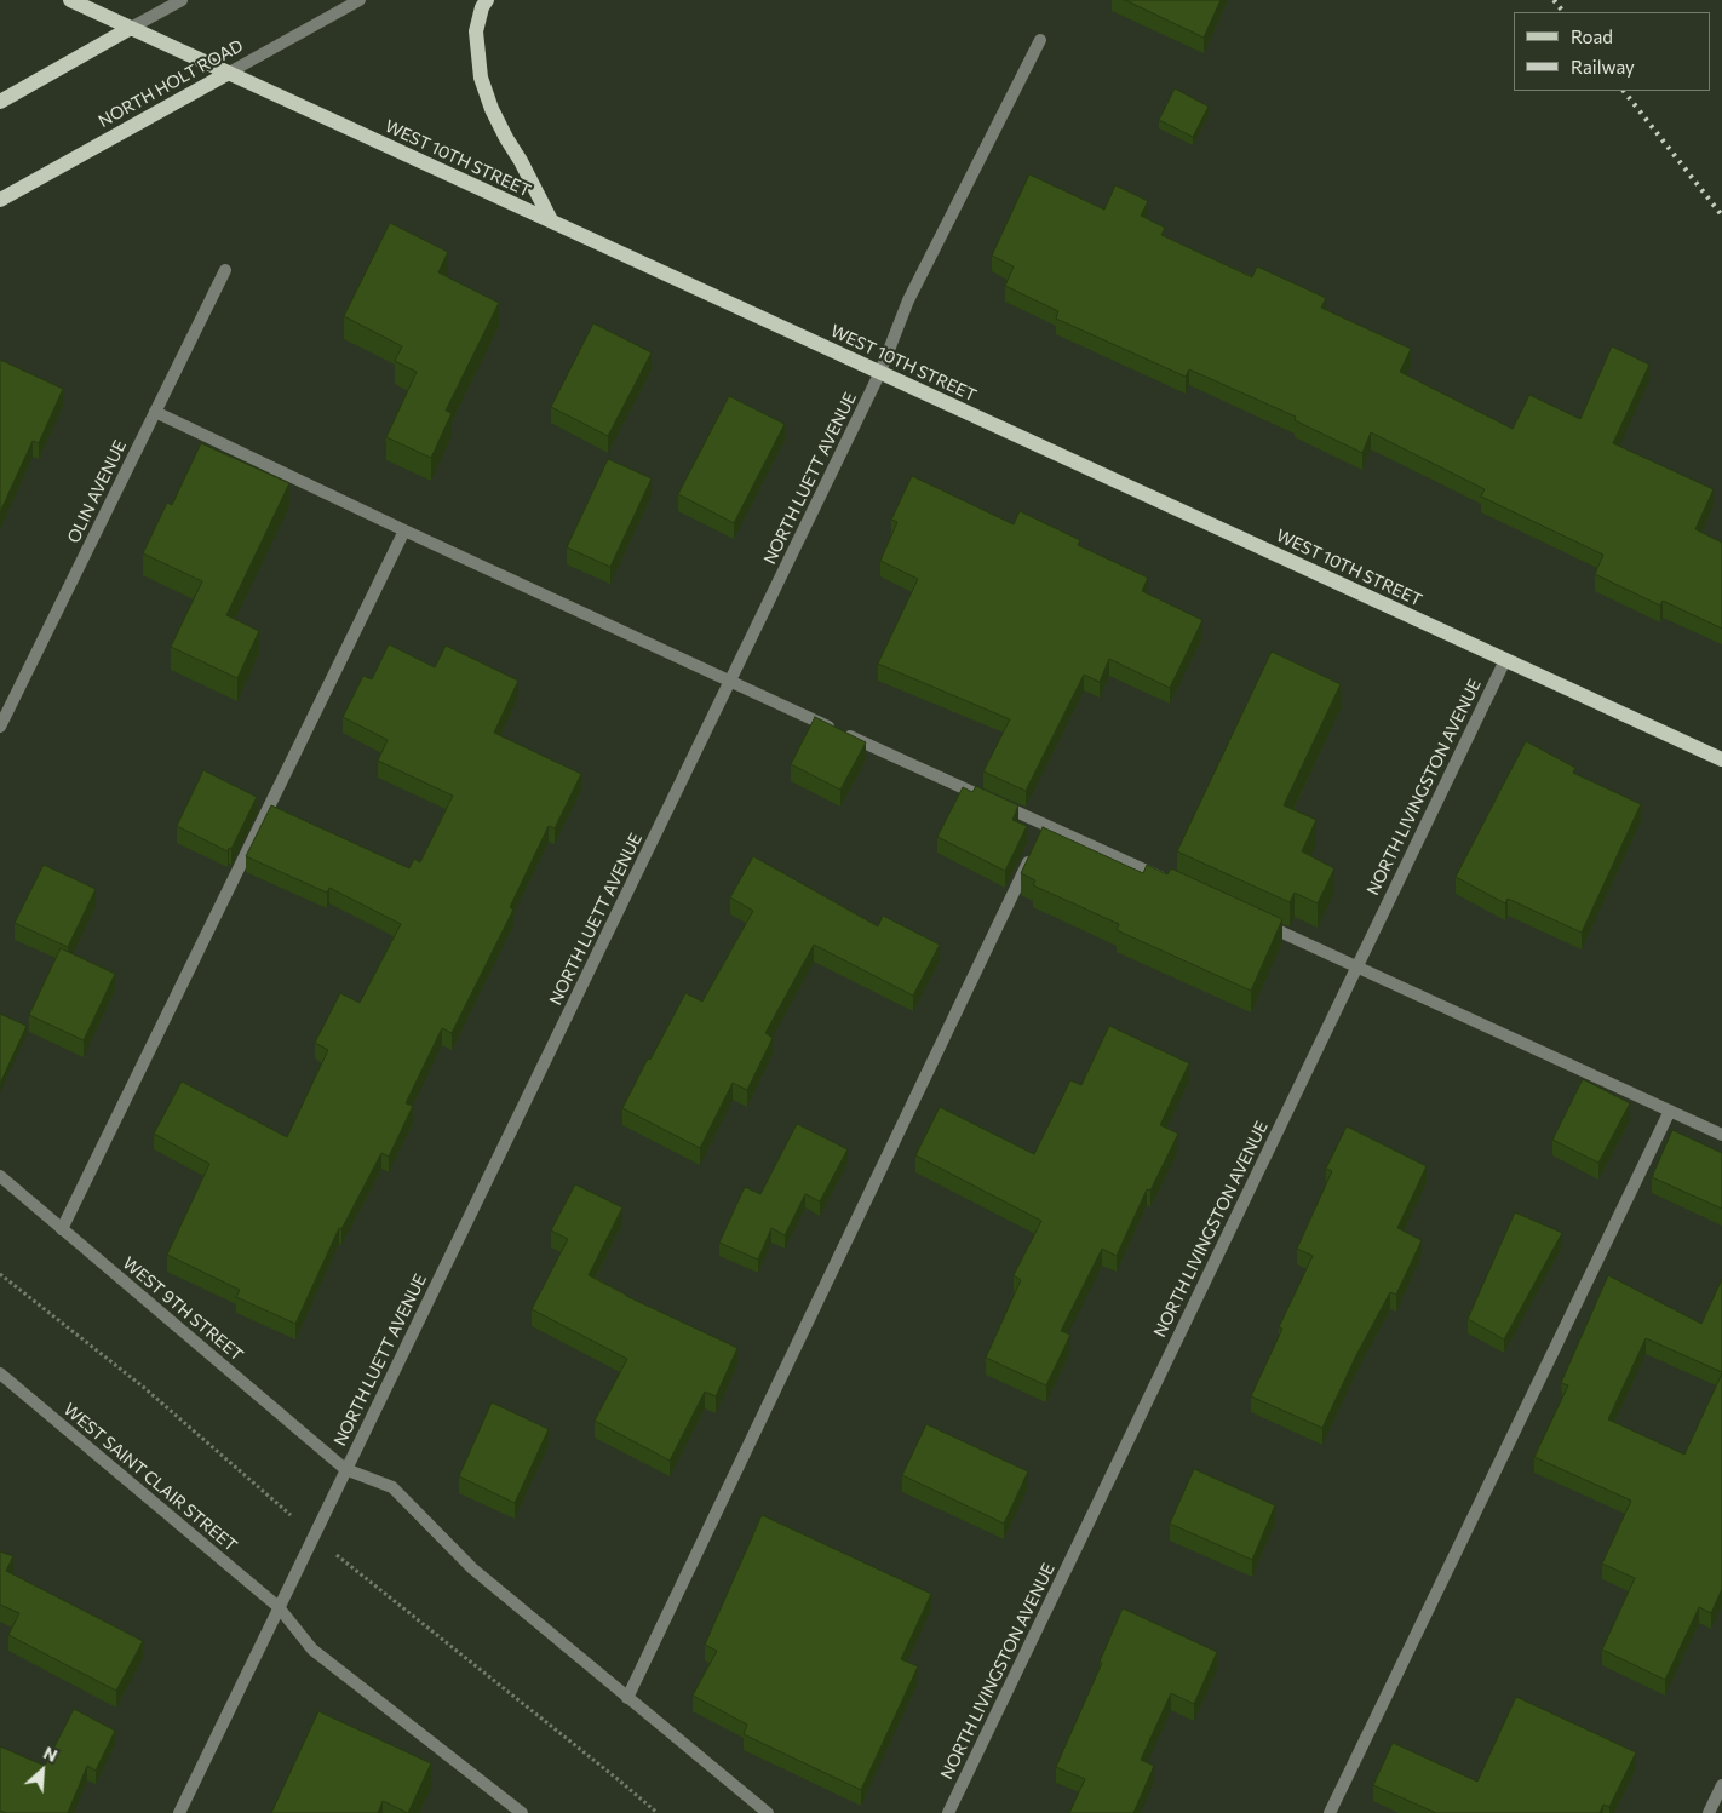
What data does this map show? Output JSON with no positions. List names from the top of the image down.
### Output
{
  "streets": {
    "main road": ["NORTH HOLT ROAD", "WEST 10TH STREET"],
    "street": [
      "NORTH LUETT AVENUE",
      "OLIN AVENUE",
      "NORTH LIVINGSTON AVENUE",
      "WEST 9TH STREET",
      "WEST SAINT CLAIR STREET"
    ]
  },
  "crossings": [
    ["NORTH HOLT ROAD", "WEST 10TH STREET"],
    ["WEST 10TH STREET", "NORTH LUETT AVENUE"],
    ["WEST 10TH STREET", "NORTH LIVINGSTON AVENUE"],
    ["NORTH LUETT AVENUE", "WEST 9TH STREET"],
    ["NORTH LUETT AVENUE", "WEST SAINT CLAIR STREET"]
  ],
  "legend": ["Road", "Railway"],
  "north": "top right"
}
